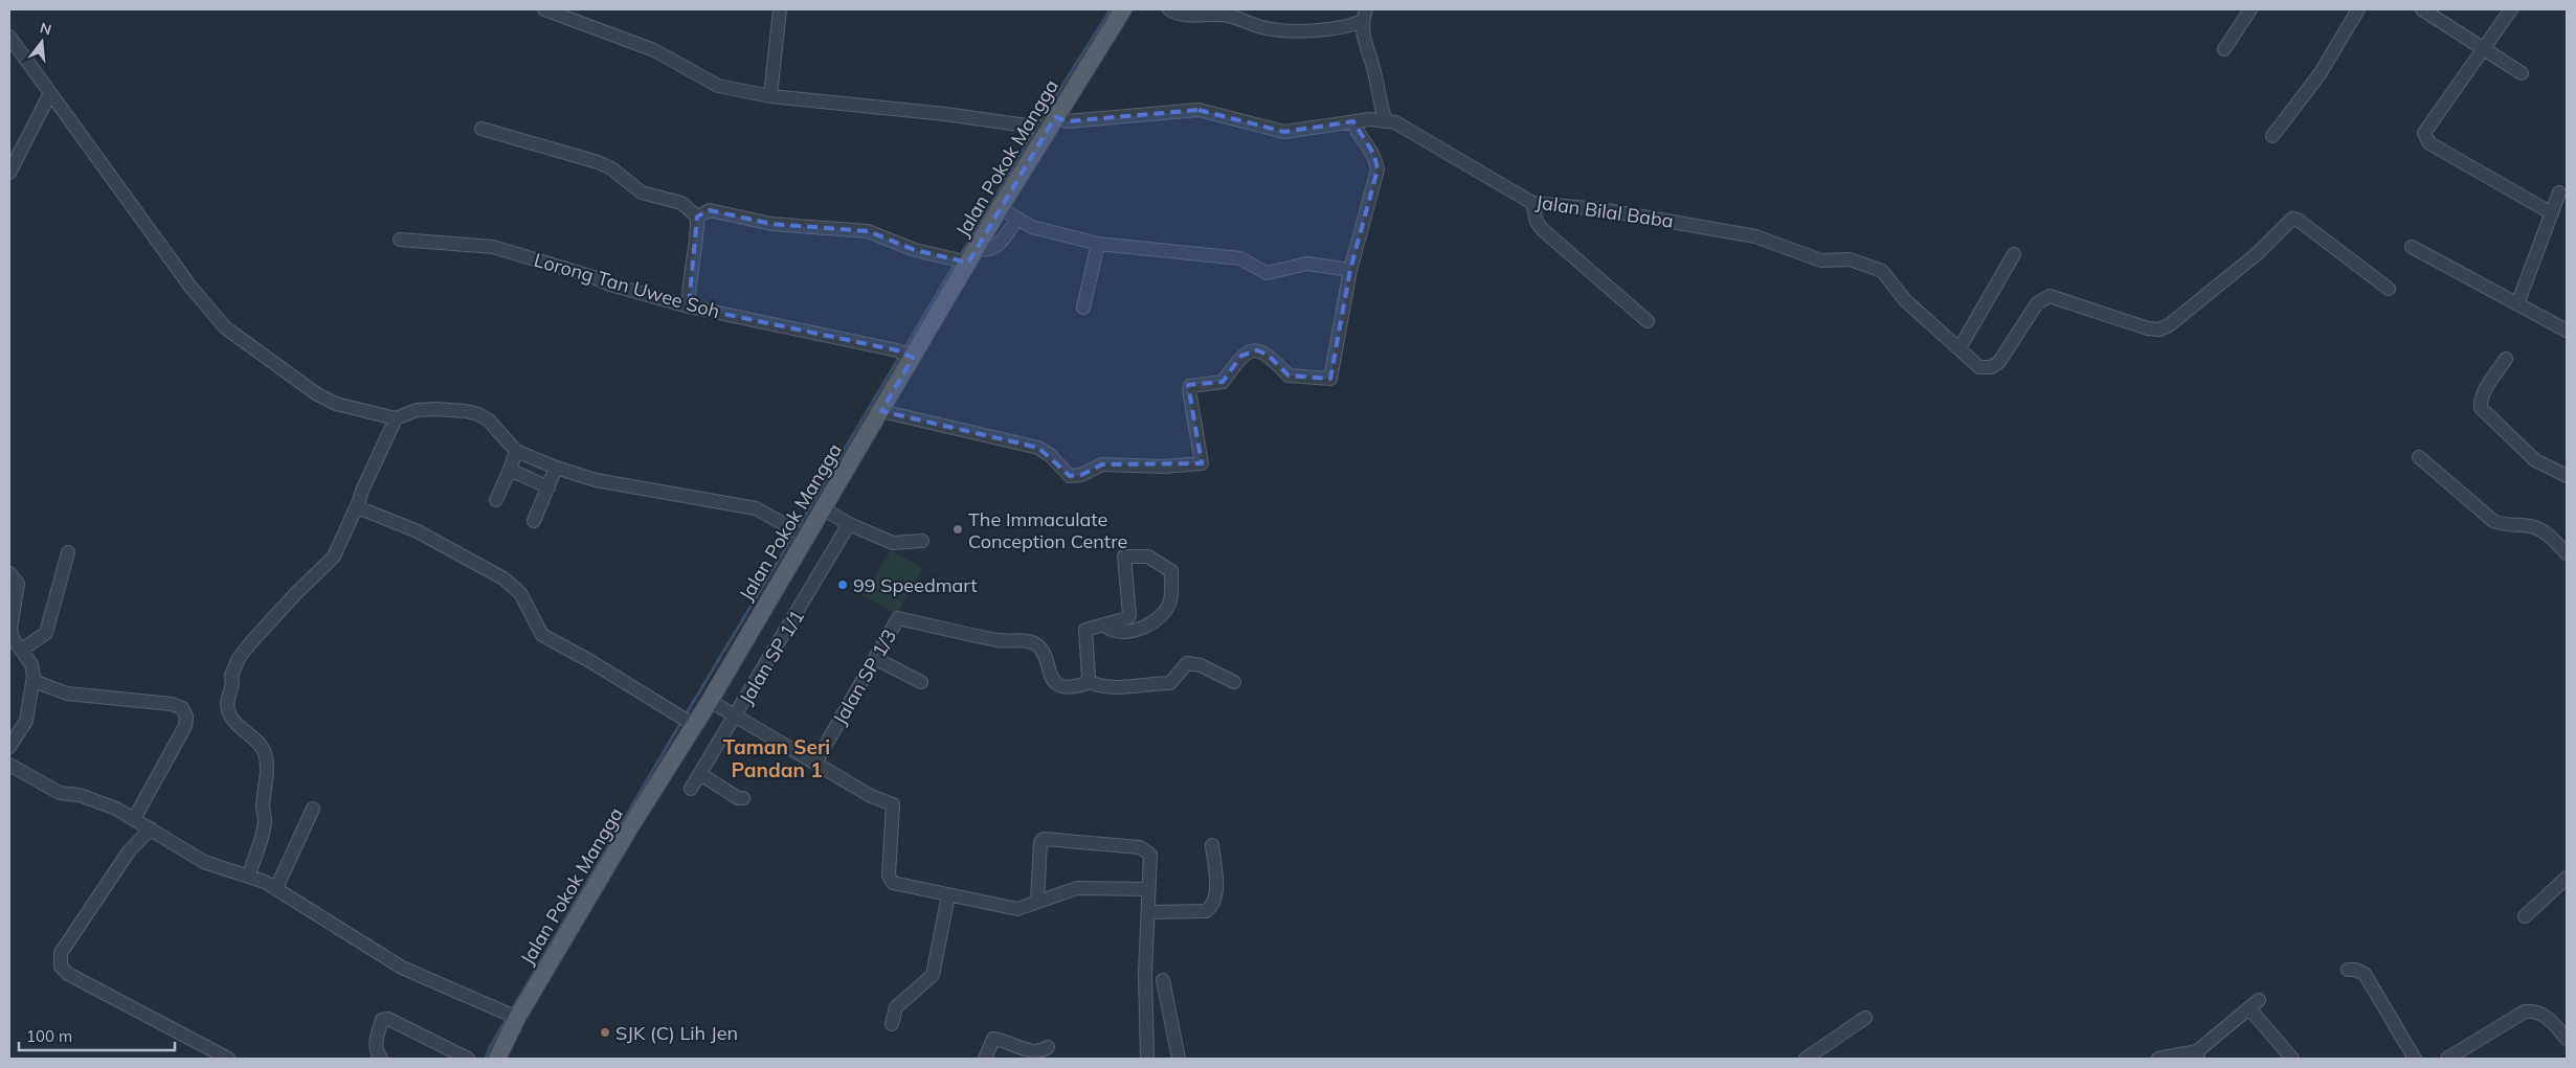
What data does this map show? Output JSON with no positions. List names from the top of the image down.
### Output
{
  "streets": {
    "main road": ["Jalan Pokok Mangga"],
    "street": [
      "Jalan Bilal Baba",
      "Lorong Tan Uwee Soh",
      "Jalan SP 1/1",
      "Jalan SP 1/3"
    ]
  },
  "crossings": [
    ["Jalan Pokok Mangga", "Jalan Bilal Baba"],
    ["Jalan Pokok Mangga", "Lorong Tan Uwee Soh"]
  ],
  "districts": ["Taman Seri Pandan 1"],
  "places": ["The Immaculate Conception Centre", "99 Speedmart", "SJK (C) Lih Jen"],
  "scale_bar": "100 m",
  "north": "top"
}
